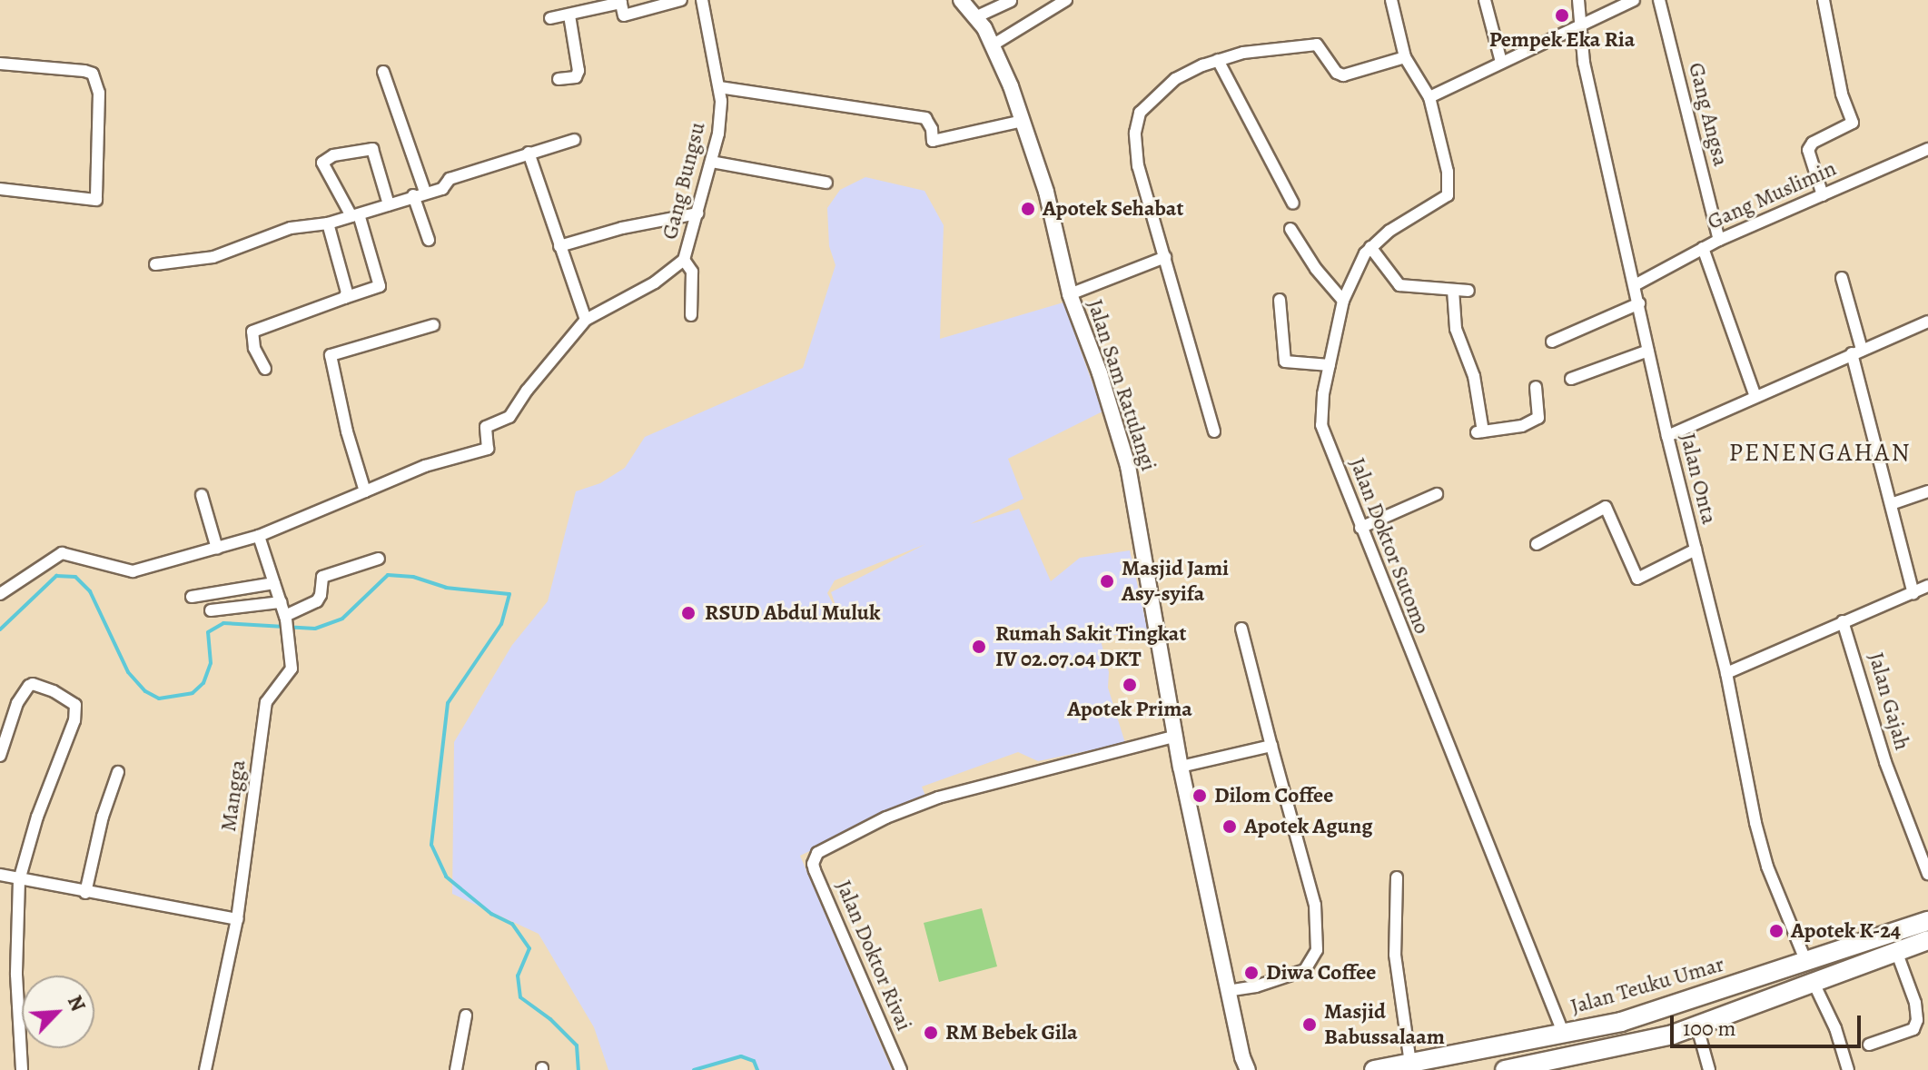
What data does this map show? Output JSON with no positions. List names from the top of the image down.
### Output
{
  "streets": {
    "highway": ["Jalan Teuku Umar"],
    "street": [
      "Gang Angsa",
      "Gang Bungsu",
      "Gang Muslimin",
      "Jalan Sam Ratulangi",
      "Jalan Onta",
      "Jalan Doktor Sutomo",
      "Jalan Gajah",
      "Mangga",
      "Jalan Doktor Rivai"
    ]
  },
  "crossings": [
    ["Gang Angsa", "Gang Muslimin"],
    ["Gang Muslimin", "Jalan Onta"],
    ["Jalan Sam Ratulangi", "Jalan Doktor Rivai"],
    ["Jalan Onta", "Jalan Teuku Umar"],
    ["Jalan Doktor Sutomo", "Jalan Teuku Umar"]
  ],
  "districts": ["PENENGAHAN"],
  "places": [
    "Pempek Eka Ria",
    "Apotek Sehabat",
    "Masjid Jami Asy-syifa",
    "RSUD Abdul Muluk",
    "Rumah Sakit Tingkat IV 02.07.04 DKT",
    "Apotek Prima",
    "Dilom Coffee",
    "Apotek Agung",
    "Apotek K-24",
    "Diwa Coffee",
    "Masjid Babussalaam",
    "RM Bebek Gila"
  ],
  "scale_bar": "100 m",
  "north": "top right"
}
